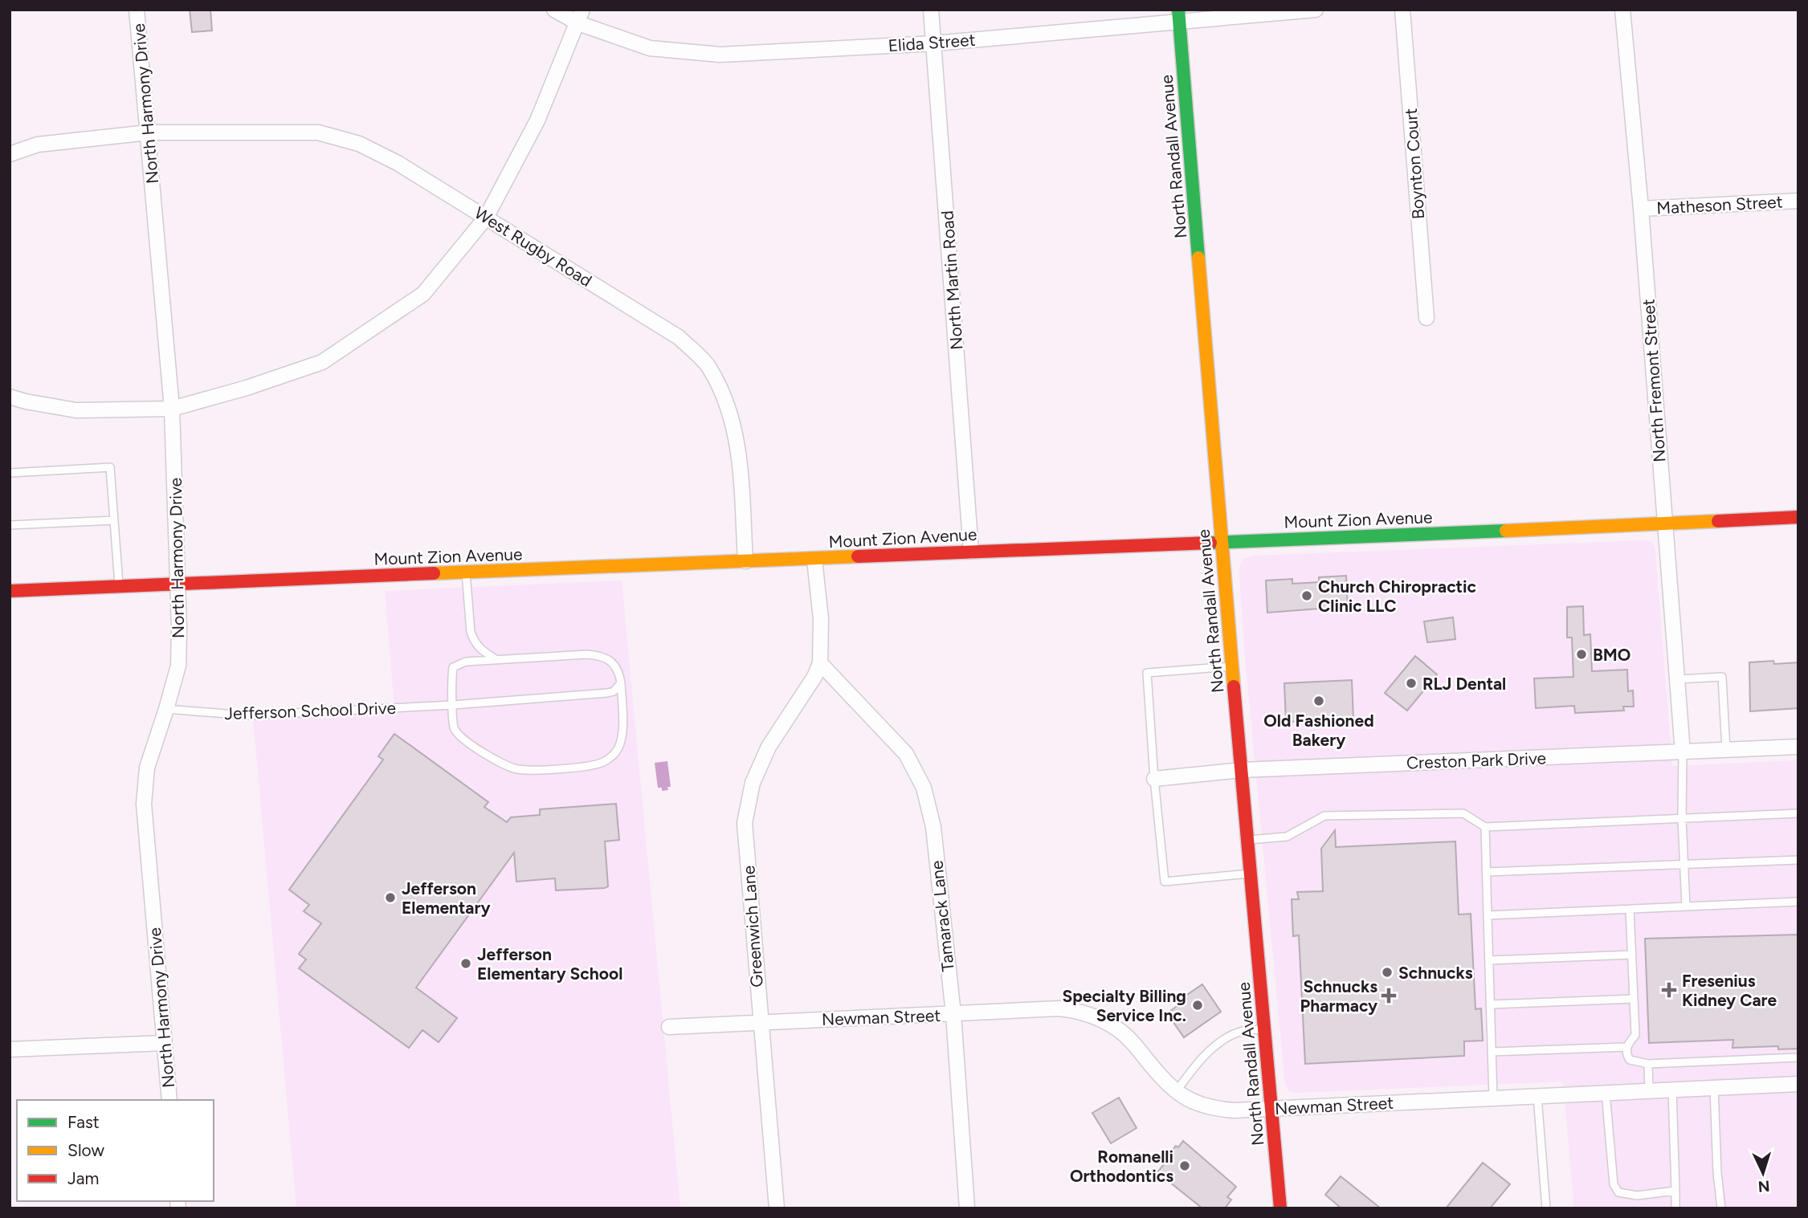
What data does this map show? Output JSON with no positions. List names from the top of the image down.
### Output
{
  "streets": {
    "main road": ["North Randall Avenue", "Mount Zion Avenue"],
    "street": [
      "Elida Street",
      "North Harmony Drive",
      "Boynton Court",
      "Matheson Street",
      "West Rugby Road",
      "North Martin Road",
      "North Fremont Street",
      "Creston Park Drive",
      "Tamarack Lane",
      "Greenwich Lane",
      "Newman Street"
    ],
    "lane": ["Jefferson School Drive"]
  },
  "crossings": [
    ["Elida Street", "North Randall Avenue"],
    ["Elida Street", "North Martin Road"],
    ["North Harmony Drive", "West Rugby Road"],
    ["North Harmony Drive", "Mount Zion Avenue"],
    ["North Harmony Drive", "Jefferson School Drive"],
    ["North Randall Avenue", "Mount Zion Avenue"],
    ["North Randall Avenue", "Creston Park Drive"],
    ["North Randall Avenue", "Newman Street"],
    ["Matheson Street", "North Fremont Street"],
    ["West Rugby Road", "Mount Zion Avenue"],
    ["North Martin Road", "Mount Zion Avenue"],
    ["North Fremont Street", "Mount Zion Avenue"],
    ["North Fremont Street", "Creston Park Drive"],
    ["Tamarack Lane", "Greenwich Lane"],
    ["Tamarack Lane", "Newman Street"],
    ["Greenwich Lane", "Newman Street"]
  ],
  "places": {
    "other": [
      "Church Chiropractic Clinic LLC",
      "BMO",
      "RLJ Dental",
      "Old Fashioned Bakery",
      "Jefferson Elementary",
      "Jefferson Elementary School",
      "Schnucks",
      "Specialty Billing Service Inc.",
      "Romanelli Orthodontics"
    ],
    "health": ["Fresenius Kidney Care", "Schnucks Pharmacy"]
  },
  "legend": ["Fast", "Slow", "Jam"],
  "north": "bottom"
}
